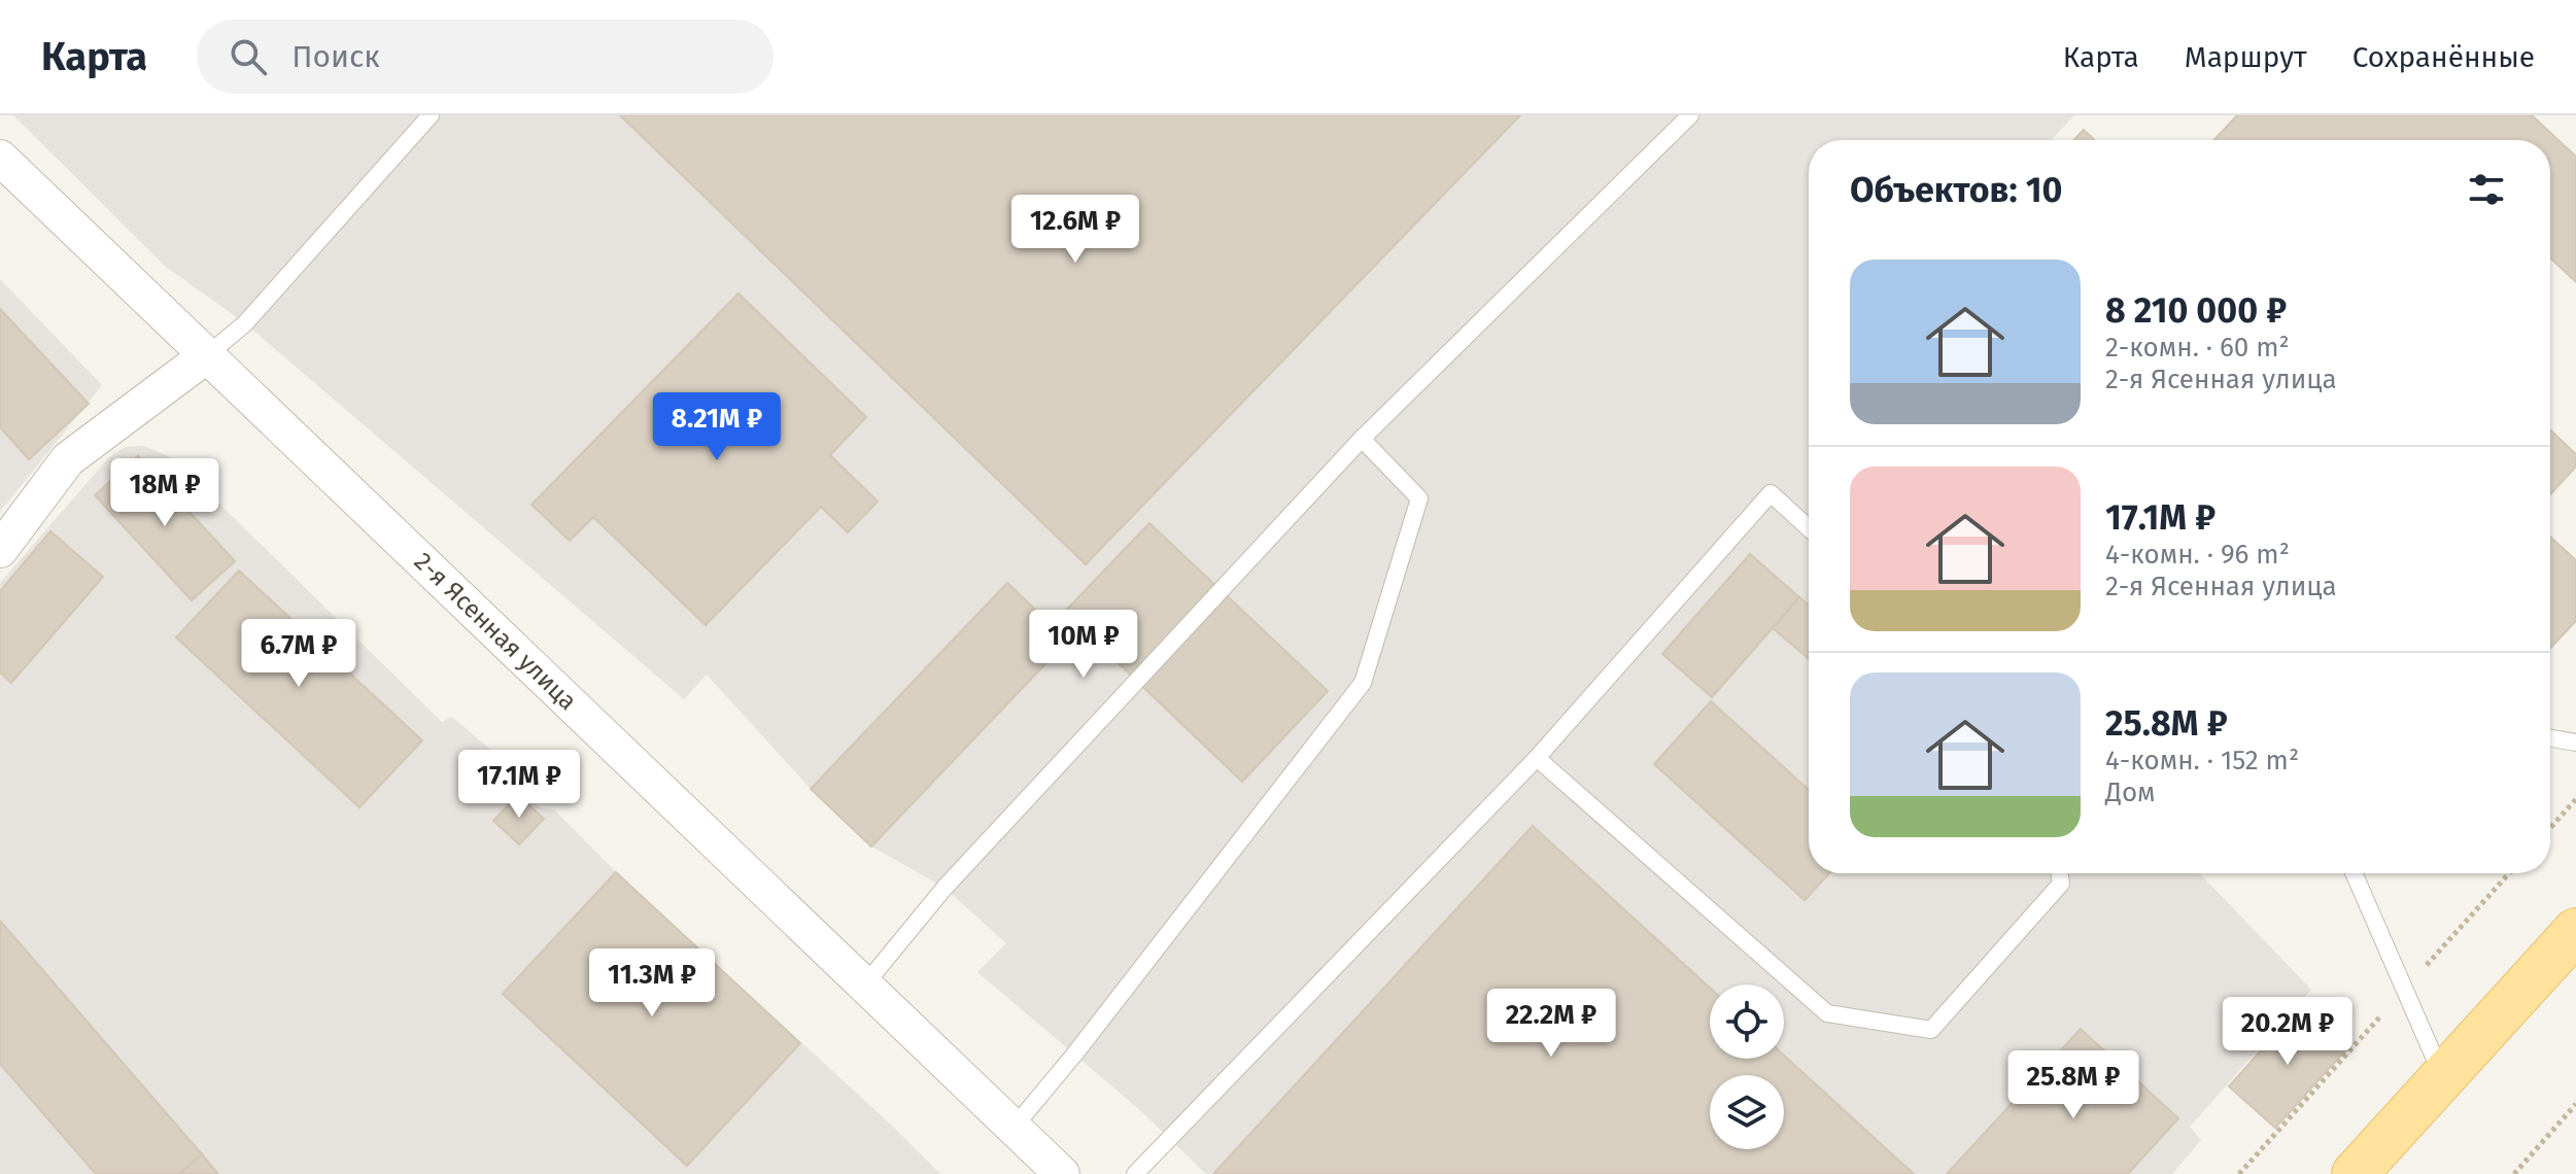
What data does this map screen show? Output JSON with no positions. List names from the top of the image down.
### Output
{
  "streets": {
    "street": ["2-я Ясенная улица"]
  },
  "page": {
    "header": "Карта",
    "search": "Поиск",
    "nav": ["Карта", "Маршрут", "Сохранённые"],
    "heading": "Объектов: 10",
    "price": [
      "12.6M ₽",
      "8.21M ₽",
      "18M ₽",
      "10M ₽",
      "6.7M ₽",
      "17.1M ₽",
      "11.3M ₽",
      "22.2M ₽",
      "20.2M ₽",
      "25.8M ₽"
    ],
    "list": [
      {
        "name": "8 210 000 ₽",
        "note": "2-комн. · 60 m² · 2-я Ясенная улица"
      },
      {
        "name": "17.1M ₽",
        "note": "4-комн. · 96 m² · 2-я Ясенная улица"
      },
      {
        "name": "25.8M ₽",
        "note": "4-комн. · 152 m² · Дом"
      }
    ]
  }
}
